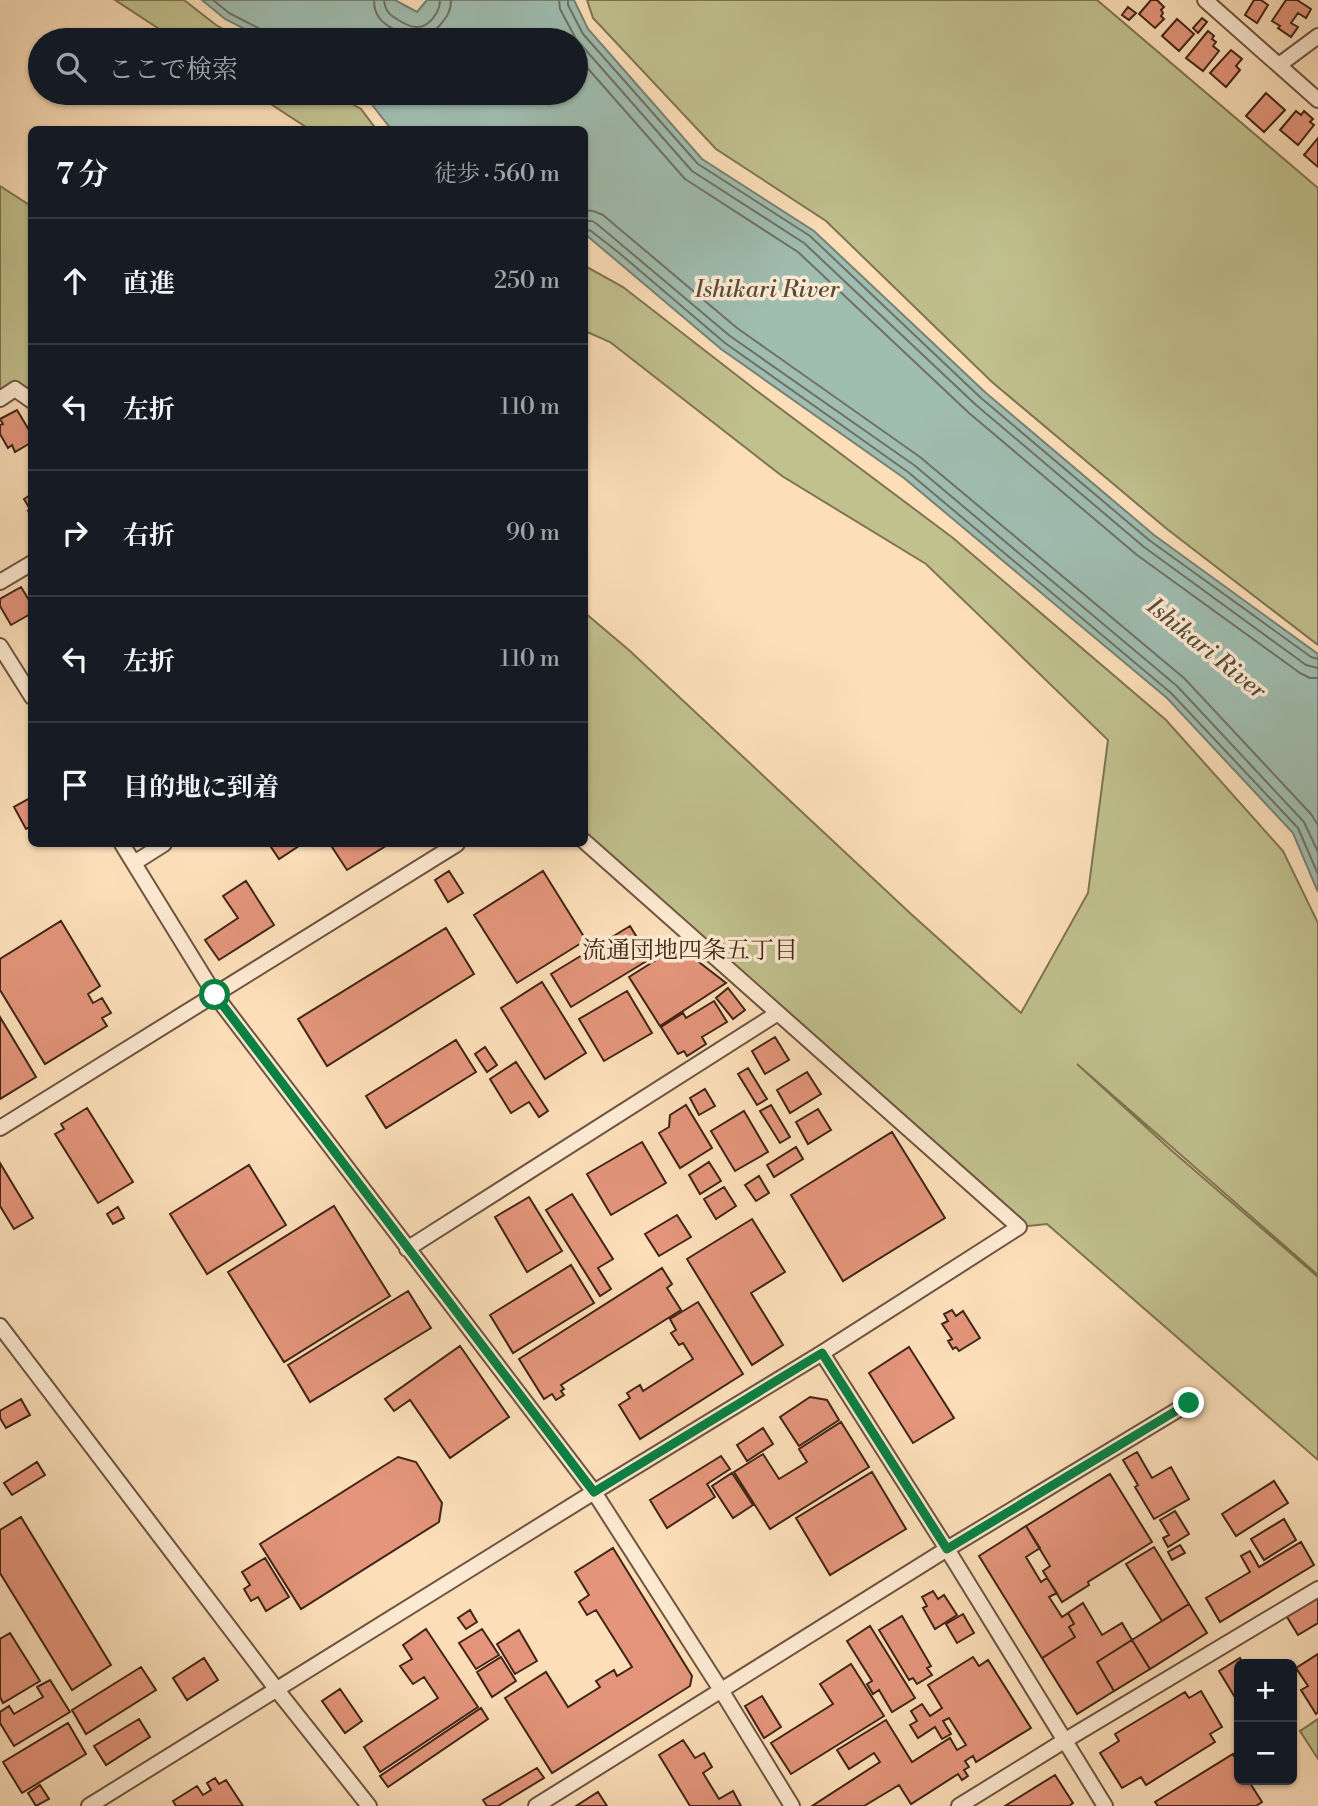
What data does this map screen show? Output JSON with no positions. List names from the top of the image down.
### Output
{
  "districts": ["流通団地四条五丁目"],
  "water": ["Ishikari River"],
  "page": {
    "search": "ここで検索",
    "heading": ["7 分", "徒歩 · 560 m"],
    "list": [
      ["直進", "250 m"],
      ["左折", "110 m"],
      ["右折", "90 m"],
      ["左折", "110 m"],
      "目的地に到着"
    ],
    "map_buttons": ["+", "−"]
  }
}
